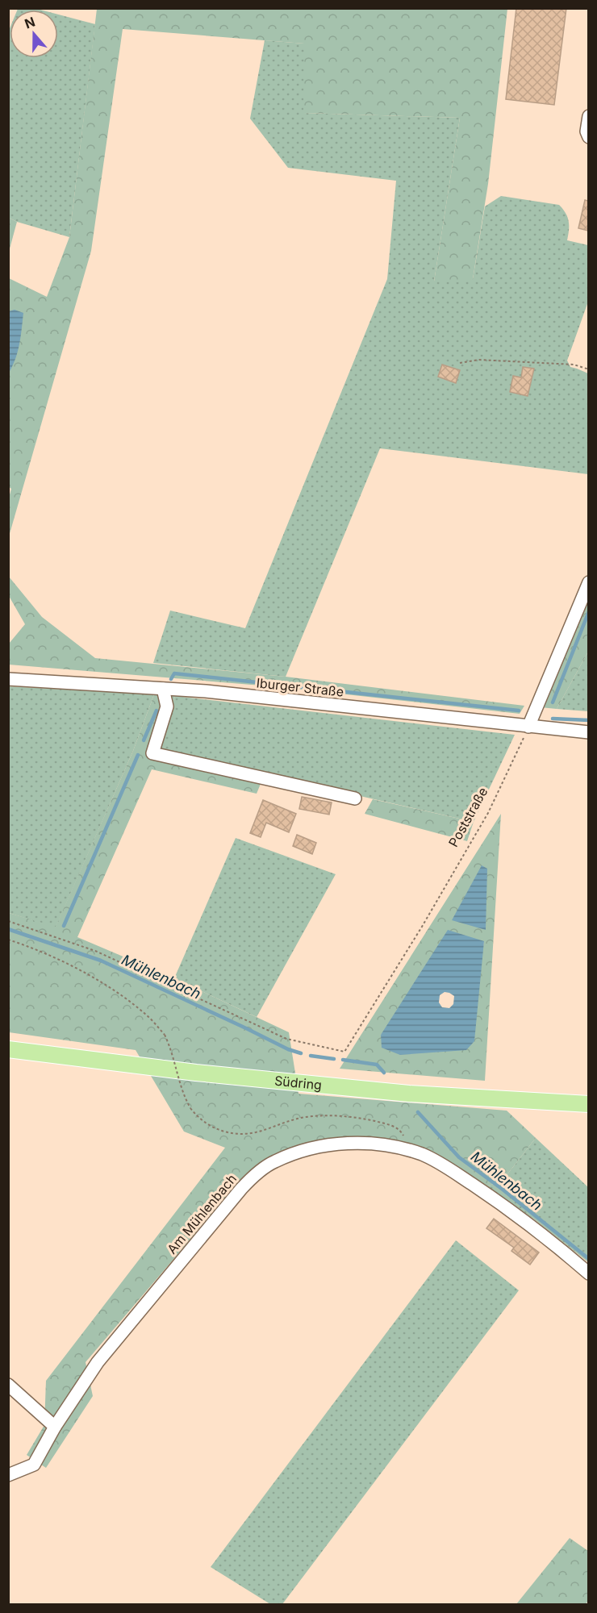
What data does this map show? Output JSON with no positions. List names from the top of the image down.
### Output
{
  "streets": {
    "main road": ["Südring"],
    "street": ["Iburger Straße", "Am Mühlenbach"],
    "path": ["Poststraße"]
  },
  "crossings": [
    ["Iburger Straße", "Poststraße"]
  ],
  "water": ["Mühlenbach"],
  "north": "top"
}
